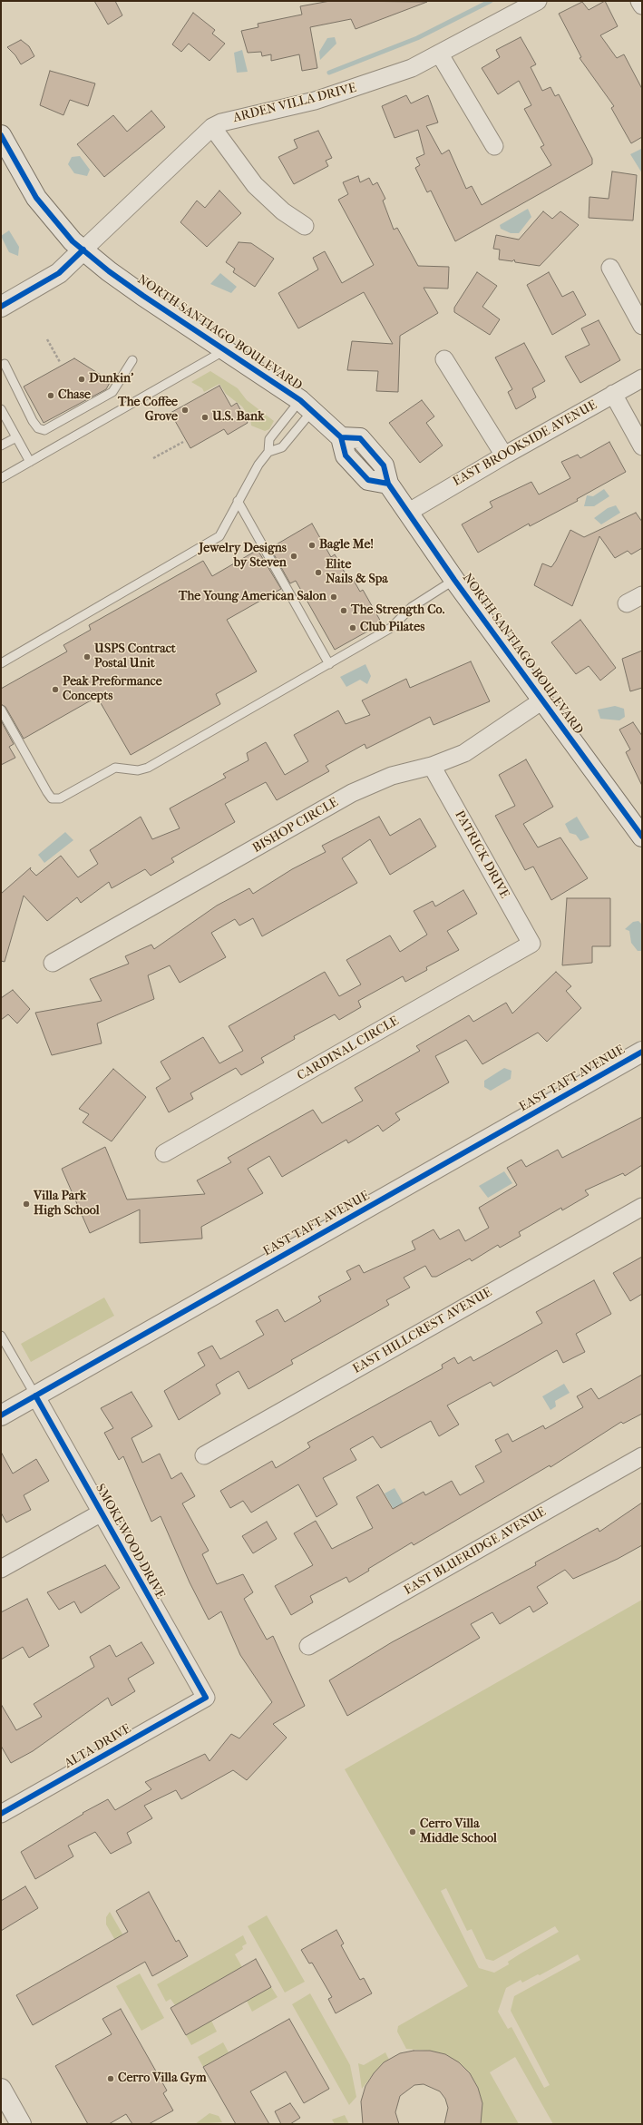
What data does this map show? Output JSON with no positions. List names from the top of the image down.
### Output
{
  "streets": {
    "main road": ["NORTH SANTIAGO BOULEVARD", "EAST TAFT AVENUE"],
    "street": [
      "ARDEN VILLA DRIVE",
      "EAST BROOKSIDE AVENUE",
      "BISHOP CIRCLE",
      "PATRICK DRIVE",
      "CARDINAL CIRCLE",
      "EAST HILLCREST AVENUE",
      "SMOKEWOOD DRIVE",
      "EAST BLUERIDGE AVENUE",
      "ALTA DRIVE"
    ]
  },
  "crossings": [
    ["ARDEN VILLA DRIVE", "NORTH SANTIAGO BOULEVARD"],
    ["NORTH SANTIAGO BOULEVARD", "EAST BROOKSIDE AVENUE"],
    ["NORTH SANTIAGO BOULEVARD", "BISHOP CIRCLE"],
    ["BISHOP CIRCLE", "PATRICK DRIVE"],
    ["PATRICK DRIVE", "CARDINAL CIRCLE"],
    ["EAST TAFT AVENUE", "SMOKEWOOD DRIVE"],
    ["SMOKEWOOD DRIVE", "ALTA DRIVE"]
  ],
  "places": [
    "Dunkin'",
    "Chase",
    "The Coffee Grove",
    "U.S. Bank",
    "Bagle Me!",
    "Jewelry Designs by Steven",
    "Elite Nails & Spa",
    "The Young American Salon",
    "The Strength Co.",
    "Club Pilates",
    "USPS Contract Postal Unit",
    "Peak Preformance Concepts",
    "Villa Park High School",
    "Cerro Villa Middle School",
    "Cerro Villa Gym"
  ]
}
